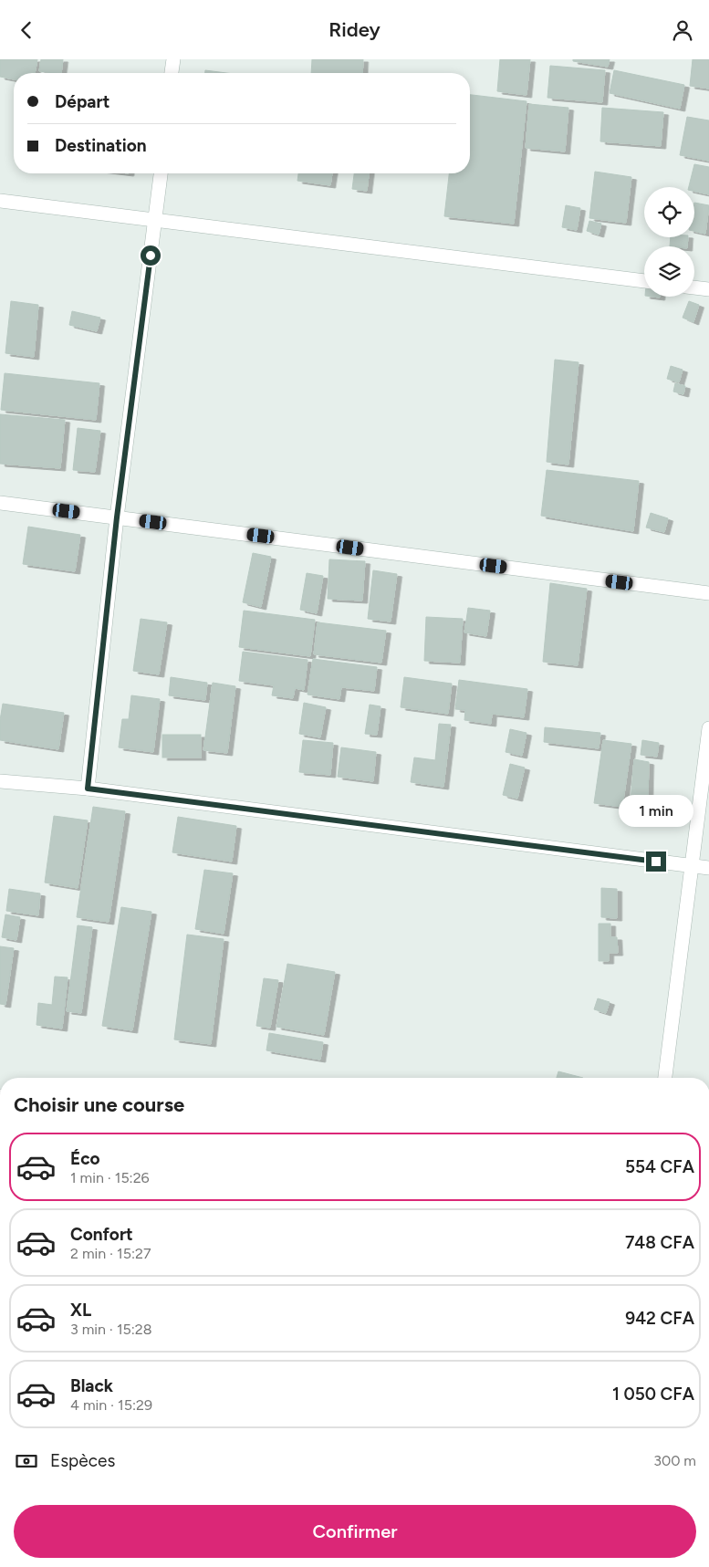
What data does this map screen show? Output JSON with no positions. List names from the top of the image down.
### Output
{
  "page": {
    "header": "Ridey",
    "banner": ["Départ", "Destination"],
    "bubble": "1 min",
    "heading": "Choisir une course",
    "list": [
      {
        "name": "Éco",
        "note": "1 min · 15:26",
        "value": "554 CFA"
      },
      {
        "name": "Confort",
        "note": "2 min · 15:27",
        "value": "748 CFA"
      },
      {
        "name": "XL",
        "note": "3 min · 15:28",
        "value": "942 CFA"
      },
      {
        "name": "Black",
        "note": "4 min · 15:29",
        "value": "1 050 CFA"
      }
    ],
    "pay": ["Espèces", "300 m"],
    "buttons": "Confirmer"
  }
}
